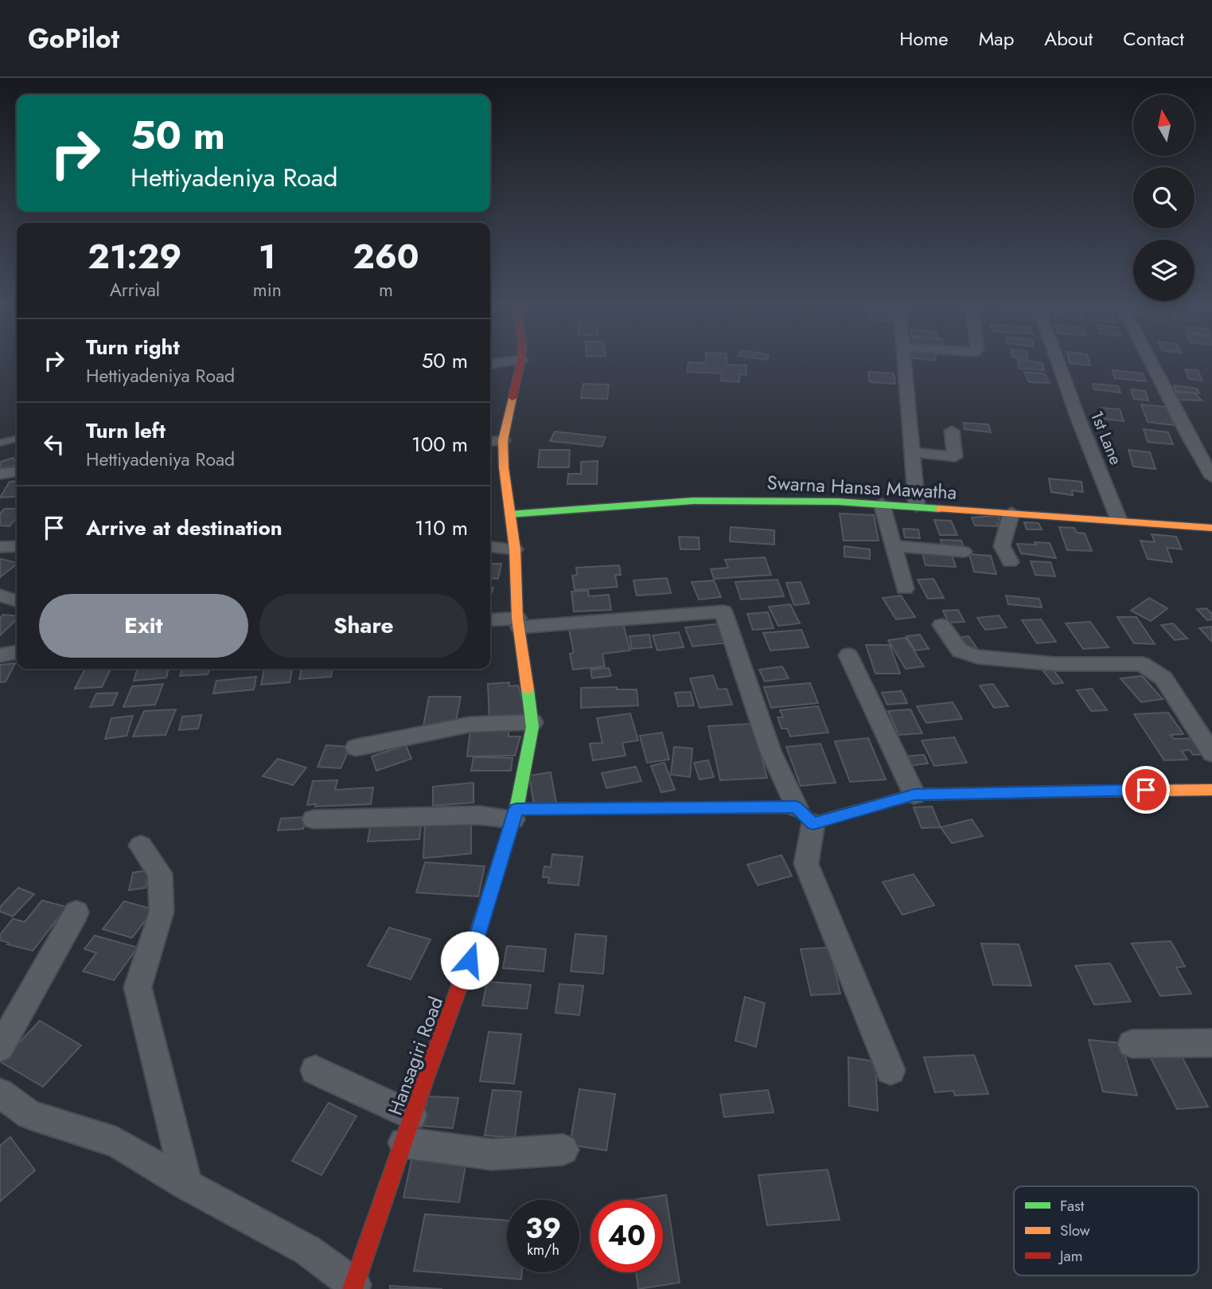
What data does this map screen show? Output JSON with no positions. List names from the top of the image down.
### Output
{
  "streets": {
    "street": ["1st Lane", "Swarna Hansa Mawatha", "Hansagiri Road"]
  },
  "crossings": [
    ["1st Lane", "Swarna Hansa Mawatha"],
    ["Swarna Hansa Mawatha", "Hansagiri Road"]
  ],
  "legend": ["Fast", "Slow", "Jam"],
  "north": "top",
  "page": {
    "header": "GoPilot",
    "nav": [
      "Home",
      "Map",
      "About",
      "Contact"
    ],
    "turn": ["50 m", "Hettiyadeniya Road"],
    "eta": [
      "21:29",
      "Arrival",
      "1",
      "min",
      "260",
      "m"
    ],
    "list": [
      {
        "name": "Turn right",
        "note": "Hettiyadeniya Road",
        "value": "50 m"
      },
      {
        "name": "Turn left",
        "note": "Hettiyadeniya Road",
        "value": "100 m"
      },
      {
        "name": "Arrive at destination",
        "value": "110 m"
      }
    ],
    "buttons": ["Exit", "Share"],
    "speed": "39 km/h",
    "limit": "40"
  }
}
